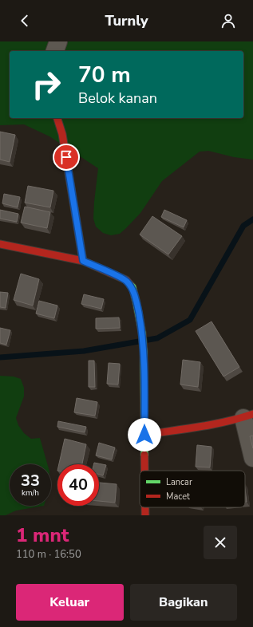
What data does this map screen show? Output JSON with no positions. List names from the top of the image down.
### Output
{
  "legend": ["Lancar", "Macet"],
  "page": {
    "header": "Turnly",
    "turn": ["70 m", "Belok kanan"],
    "speed": "33 km/h",
    "limit": "40",
    "heading": ["1 mnt", "110 m · 16:50"],
    "buttons": ["Keluar", "Bagikan"]
  }
}
